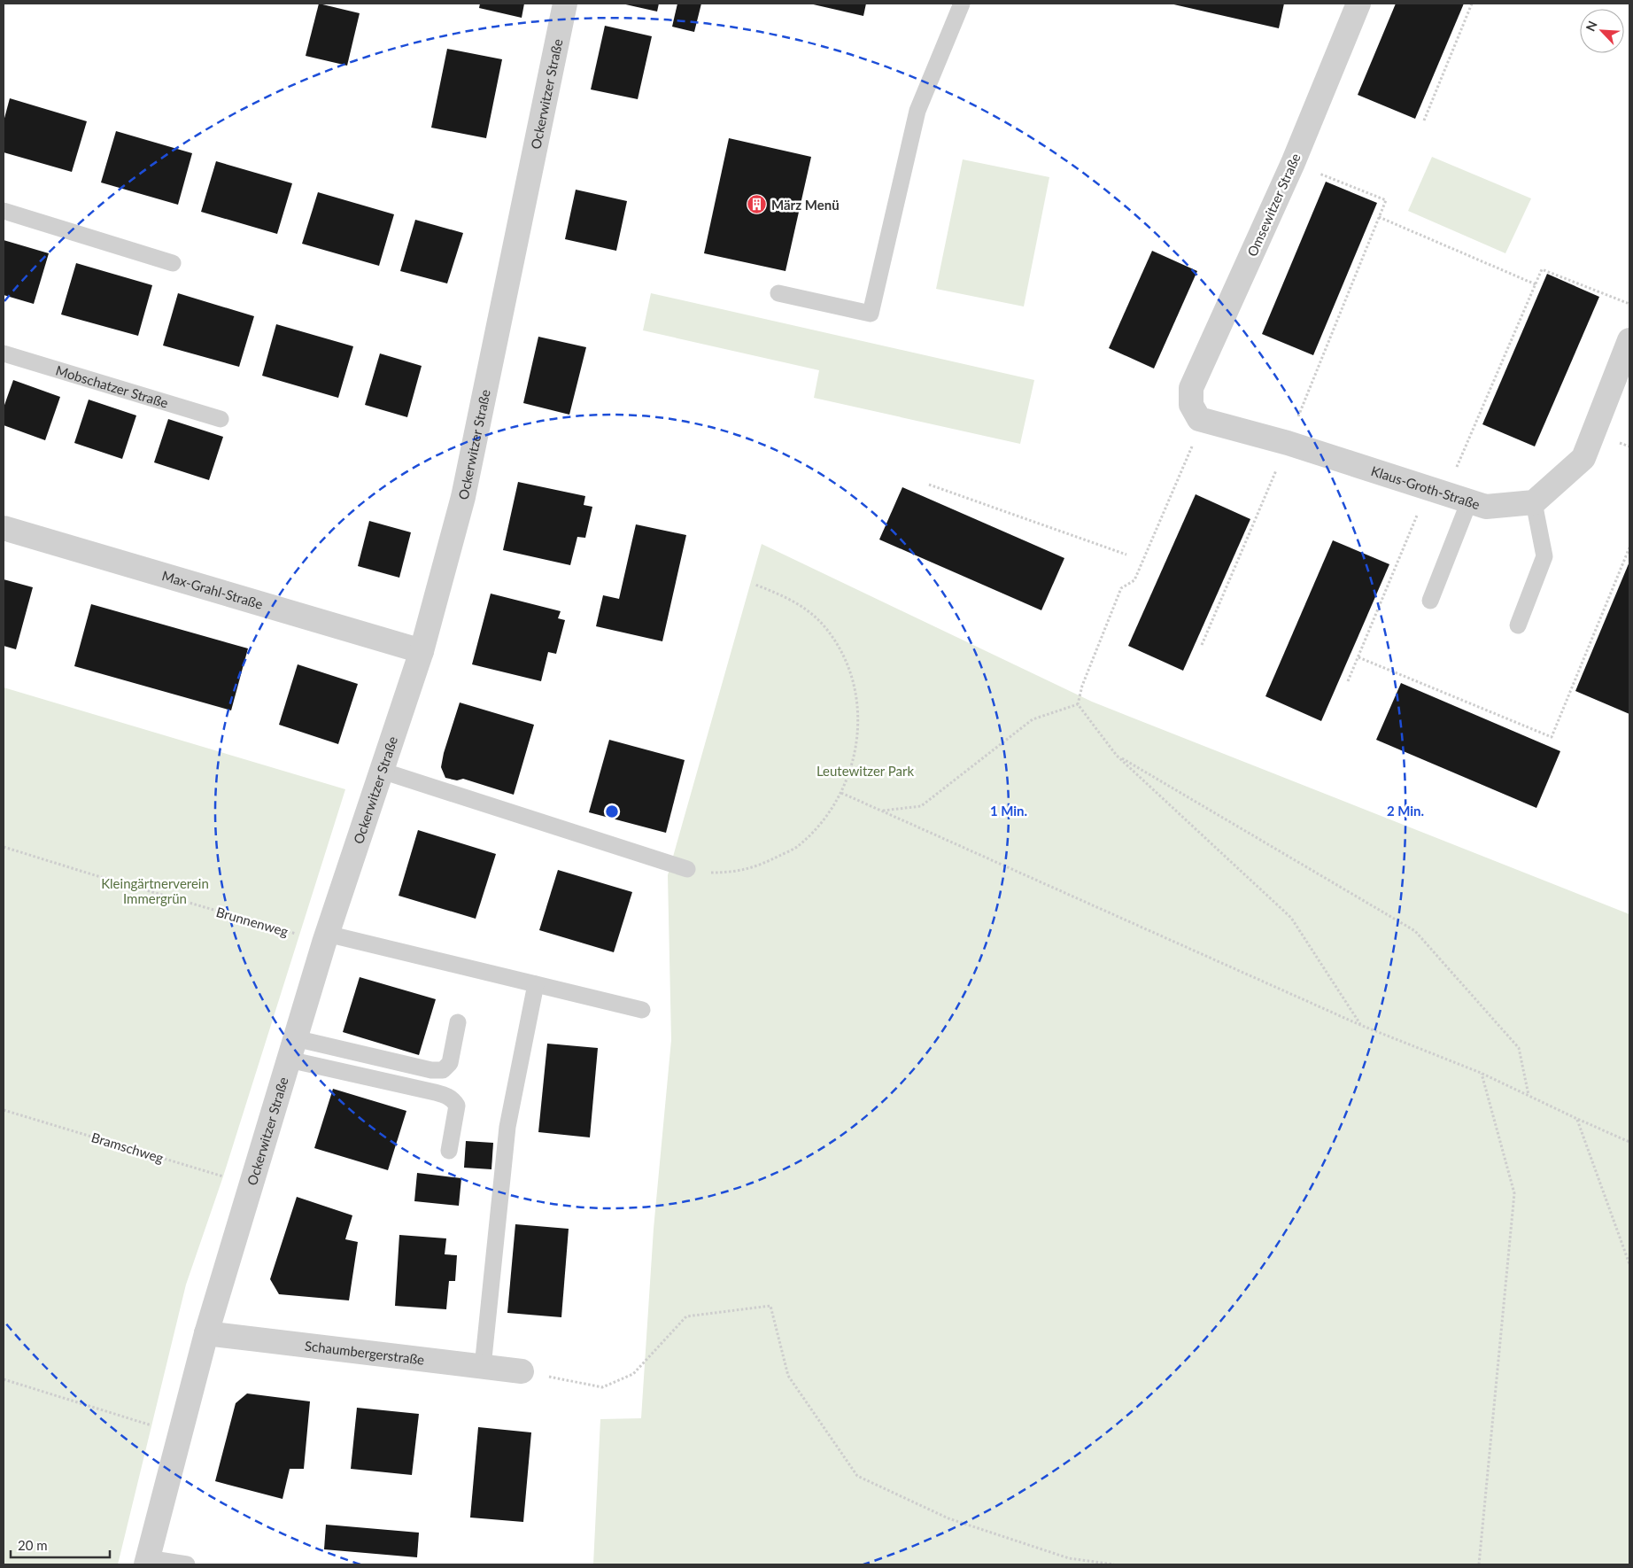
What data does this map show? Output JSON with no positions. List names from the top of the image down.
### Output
{
  "streets": {
    "street": [
      "Ockerwitzer Straße",
      "Omsewitzer Straße",
      "Klaus-Groth-Straße",
      "Max-Grahl-Straße",
      "Schaumbergerstraße"
    ],
    "lane": ["Mobschatzer Straße"],
    "path": ["Brunnenweg", "Bramschweg"]
  },
  "crossings": [
    ["Ockerwitzer Straße", "Max-Grahl-Straße"],
    ["Ockerwitzer Straße", "Brunnenweg"],
    ["Ockerwitzer Straße", "Bramschweg"],
    ["Ockerwitzer Straße", "Schaumbergerstraße"],
    ["Omsewitzer Straße", "Klaus-Groth-Straße"]
  ],
  "parks": ["Leutewitzer Park", "Kleingärtnerverein Immergrün"],
  "places": {
    "building": ["März Menü"]
  },
  "scale_bar": "20 m",
  "north": "top left",
  "rings": ["1 Min.", "2 Min."]
}
